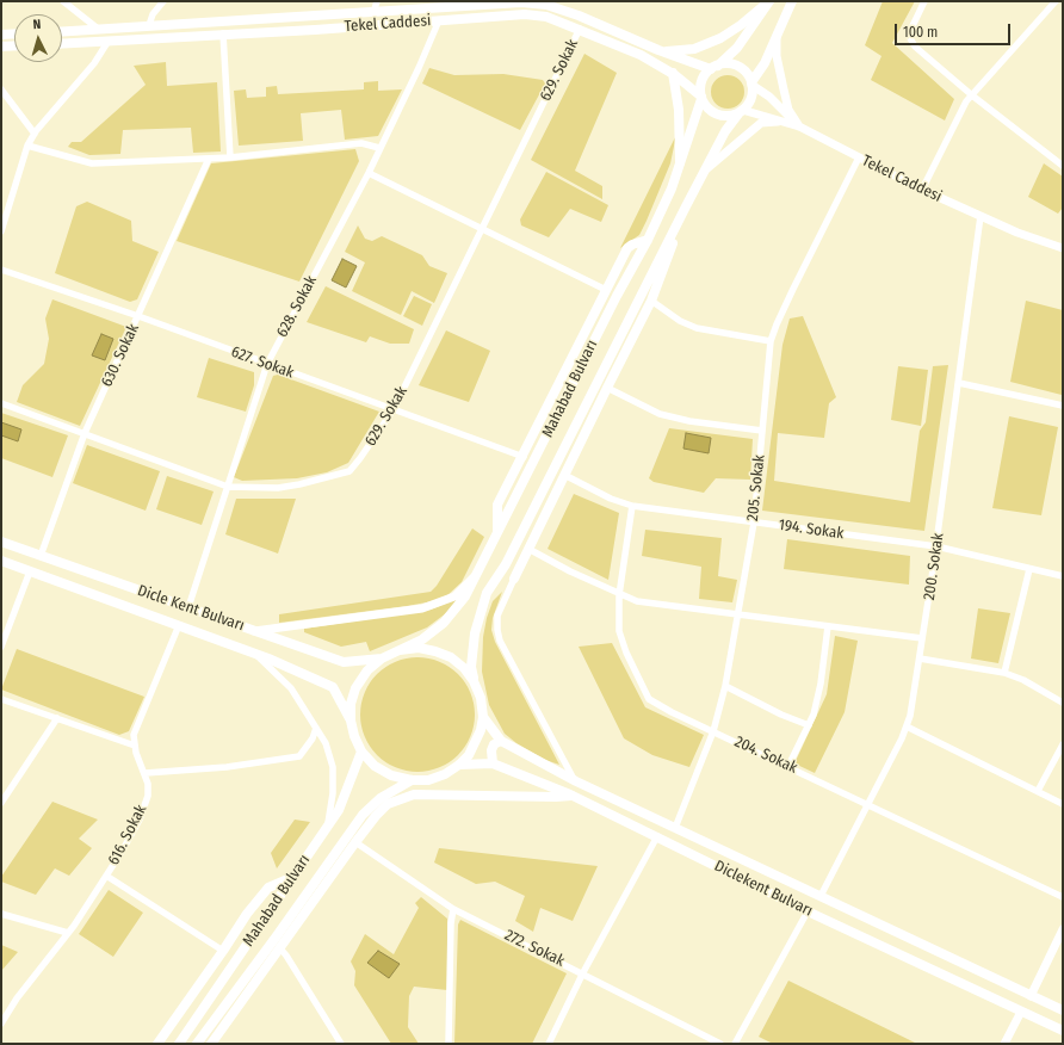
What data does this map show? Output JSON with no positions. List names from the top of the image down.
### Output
{
  "streets": {
    "main road": [
      "Tekel Caddesi",
      "Mahabad Bulvarı",
      "Dicle Kent Bulvarı",
      "Diclekent Bulvarı"
    ],
    "street": [
      "629. Sokak",
      "628. Sokak",
      "630. Sokak",
      "627. Sokak",
      "205. Sokak",
      "194. Sokak",
      "200. Sokak",
      "204. Sokak",
      "616. Sokak",
      "272. Sokak"
    ]
  },
  "crossings": [
    ["Tekel Caddesi", "629. Sokak"],
    ["Tekel Caddesi", "628. Sokak"],
    ["Tekel Caddesi", "Mahabad Bulvarı"],
    ["Tekel Caddesi", "205. Sokak"],
    ["Tekel Caddesi", "200. Sokak"],
    ["629. Sokak", "628. Sokak"],
    ["629. Sokak", "630. Sokak"],
    ["629. Sokak", "627. Sokak"],
    ["628. Sokak", "627. Sokak"],
    ["628. Sokak", "Dicle Kent Bulvarı"],
    ["630. Sokak", "627. Sokak"],
    ["630. Sokak", "Dicle Kent Bulvarı"],
    ["Mahabad Bulvarı", "Dicle Kent Bulvarı"],
    ["Mahabad Bulvarı", "Diclekent Bulvarı"],
    ["205. Sokak", "194. Sokak"],
    ["205. Sokak", "204. Sokak"],
    ["205. Sokak", "Diclekent Bulvarı"],
    ["194. Sokak", "200. Sokak"],
    ["194. Sokak", "204. Sokak"],
    ["200. Sokak", "204. Sokak"],
    ["200. Sokak", "Diclekent Bulvarı"],
    ["Dicle Kent Bulvarı", "Diclekent Bulvarı"]
  ],
  "scale_bar": "100 m",
  "north": "top"
}
